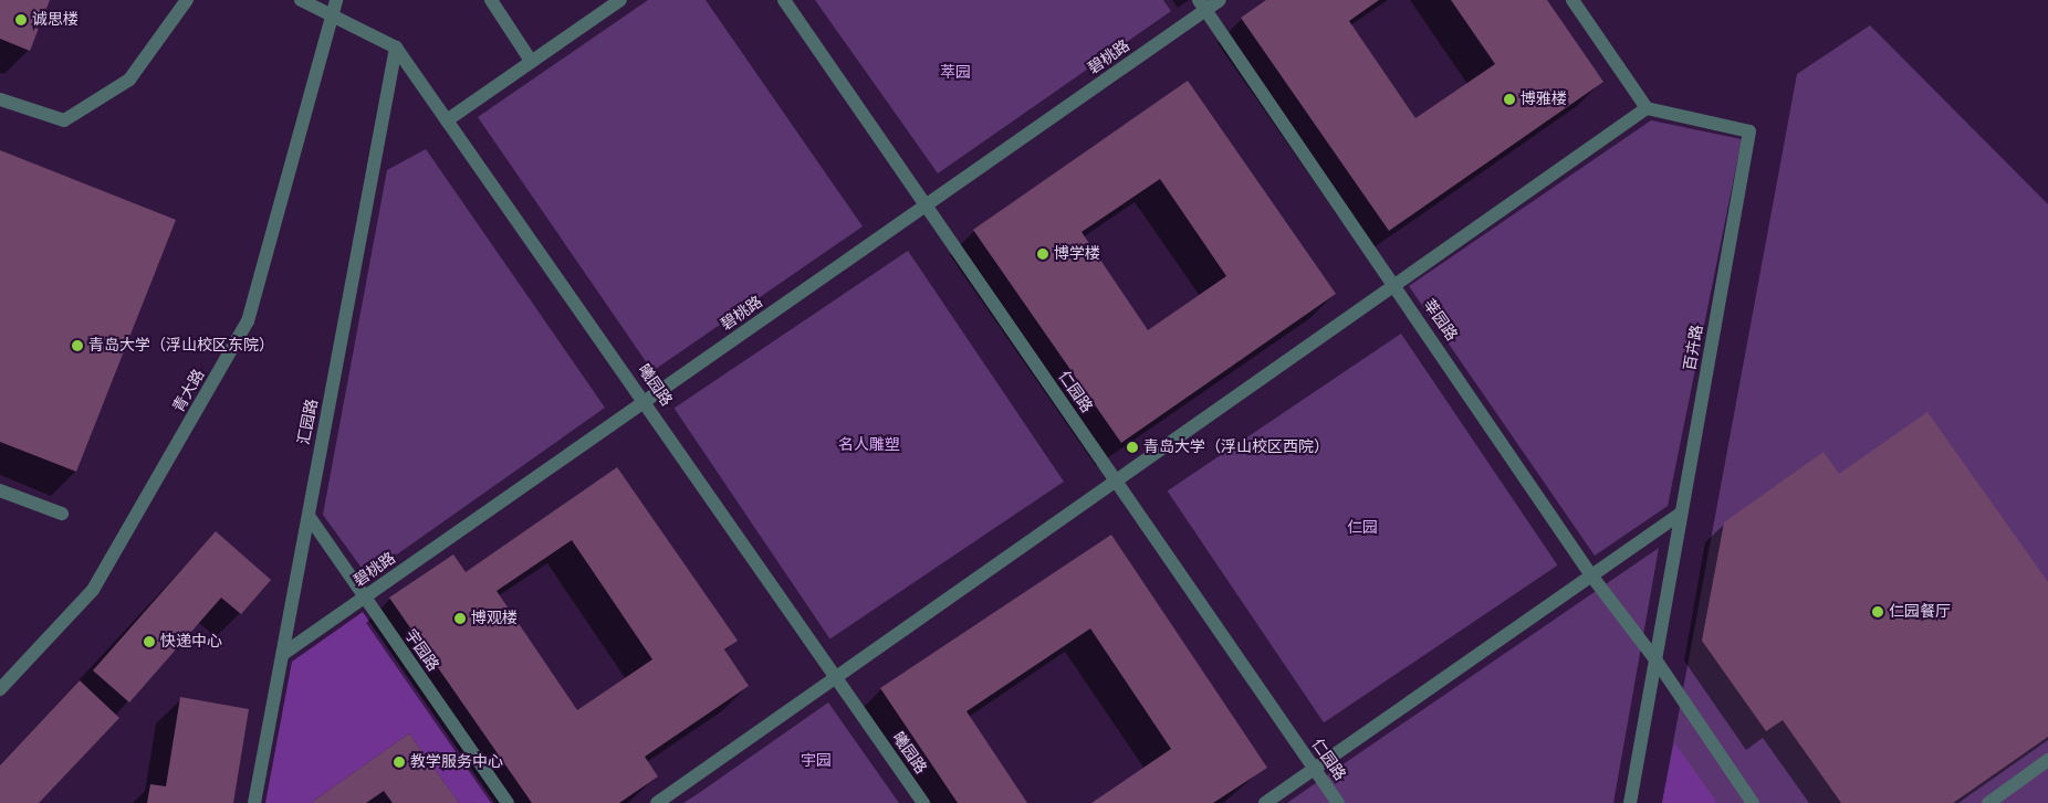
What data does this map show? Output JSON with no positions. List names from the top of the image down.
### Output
{
  "streets": {
    "street": [
      "碧桃路",
      "百卉路",
      "曦园路",
      "青大路",
      "仁园路",
      "汇园路",
      "宇园路"
    ]
  },
  "crossings": [
    ["碧桃路", "曦园路"],
    ["碧桃路", "仁园路"],
    ["碧桃路", "汇园路"],
    ["碧桃路", "宇园路"],
    ["曦园路", "青大路"],
    ["曦园路", "汇园路"],
    ["汇园路", "宇园路"]
  ],
  "parks": [
    "萃园",
    "名人雕塑",
    "仁园",
    "宇园"
  ],
  "places": [
    "诚思楼",
    "博雅楼",
    "博学楼",
    "青岛大学（浮山校区东院）",
    "青岛大学（浮山校区西院）",
    "仁园餐厅",
    "博观楼",
    "快递中心",
    "教学服务中心"
  ]
}
